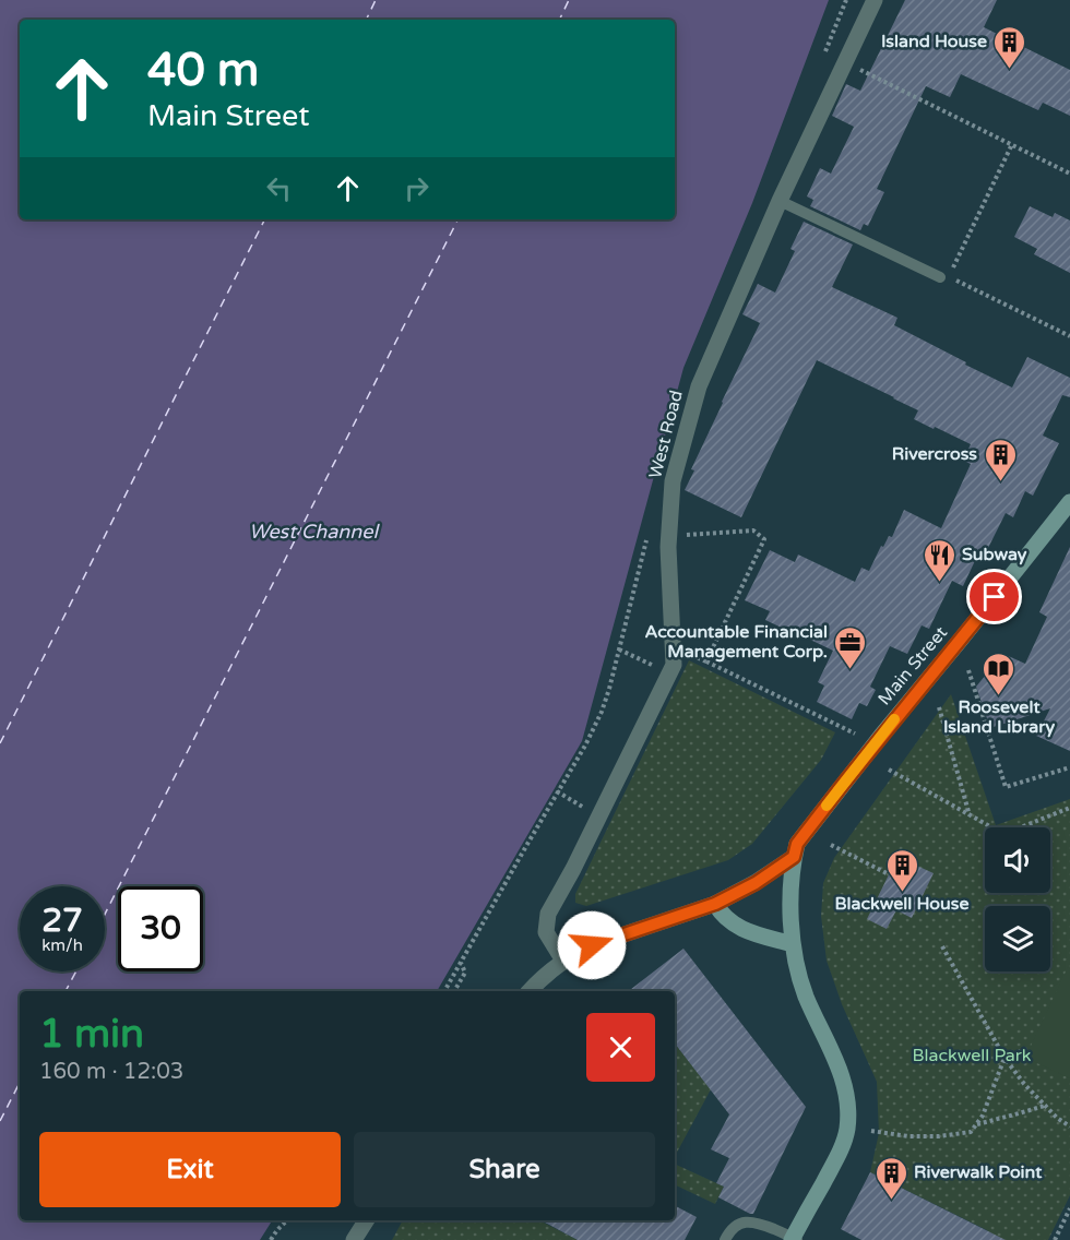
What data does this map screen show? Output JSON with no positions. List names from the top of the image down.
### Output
{
  "streets": {
    "street": ["West Road", "Main Street"]
  },
  "water": ["West Channel"],
  "parks": ["Blackwell Park"],
  "places": {
    "building": [
      "Island House",
      "Rivercross",
      "Blackwell House",
      "Riverwalk Point"
    ],
    "restaurant": ["Subway"],
    "office": ["Accountable Financial Management Corp."],
    "library": ["Roosevelt Island Library"]
  },
  "page": {
    "turn": ["40 m", "Main Street"],
    "speed": "27 km/h",
    "limit": "30",
    "heading": ["1 min", "160 m · 12:03"],
    "buttons": ["Exit", "Share"]
  }
}
